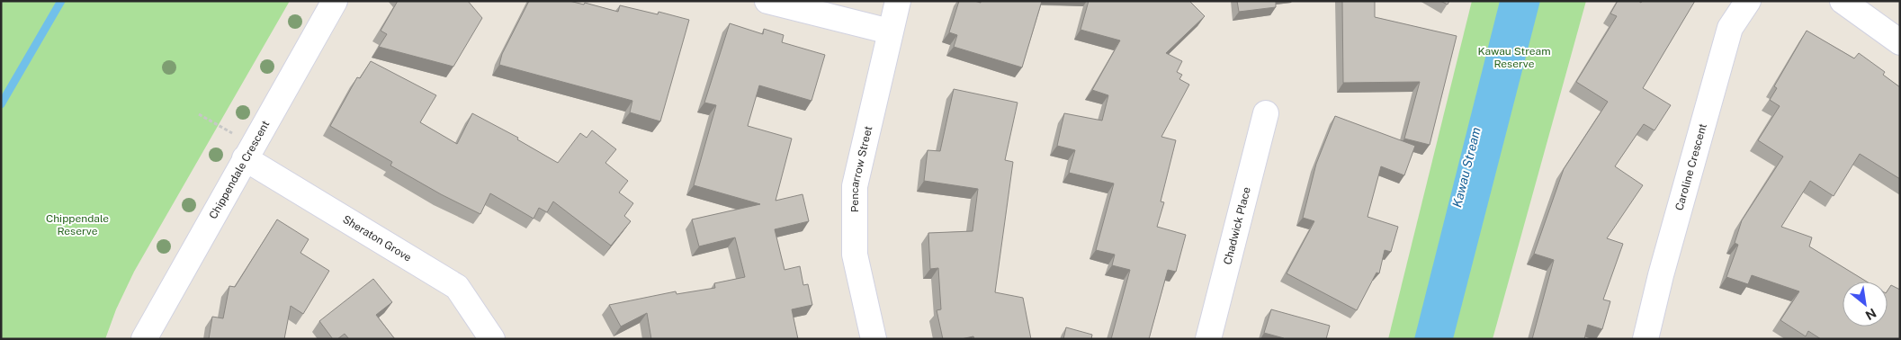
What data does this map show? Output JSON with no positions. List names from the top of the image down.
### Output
{
  "streets": {
    "street": [
      "Caroline Crescent",
      "Pencarrow Street",
      "Chippendale Crescent",
      "Chadwick Place",
      "Sheraton Grove"
    ]
  },
  "crossings": [
    ["Chippendale Crescent", "Sheraton Grove"]
  ],
  "water": ["Kawau Stream"],
  "parks": ["Kawau Stream Reserve", "Chippendale Reserve"],
  "north": "bottom right"
}
